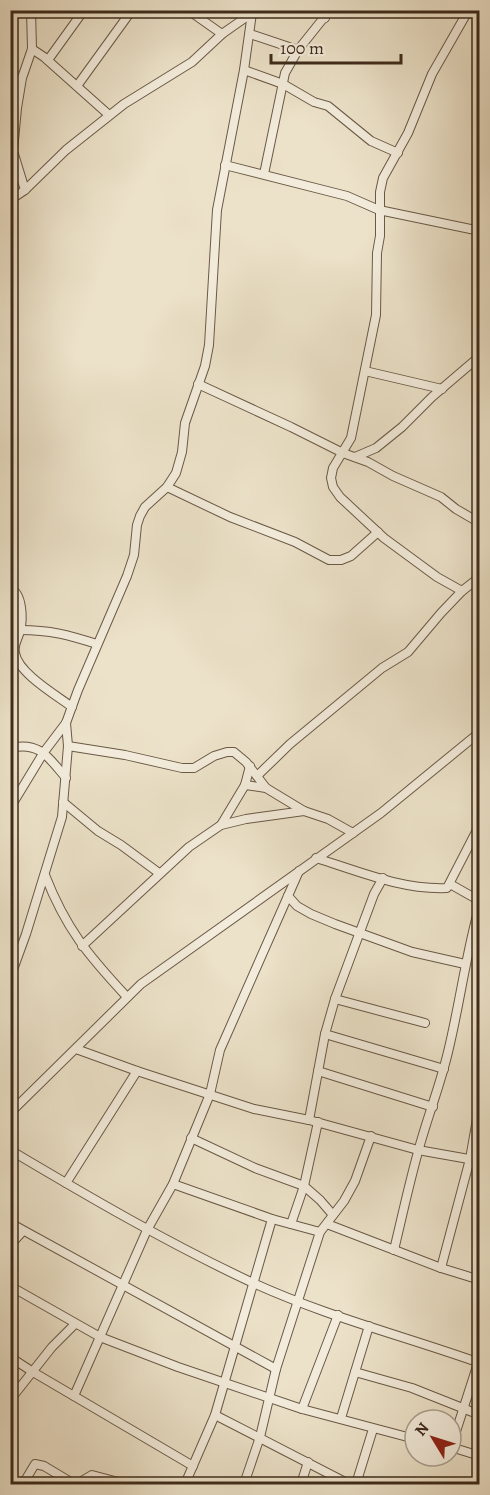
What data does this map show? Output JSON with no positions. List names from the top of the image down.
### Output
{
  "scale_bar": "100 m",
  "north": "top left"
}
